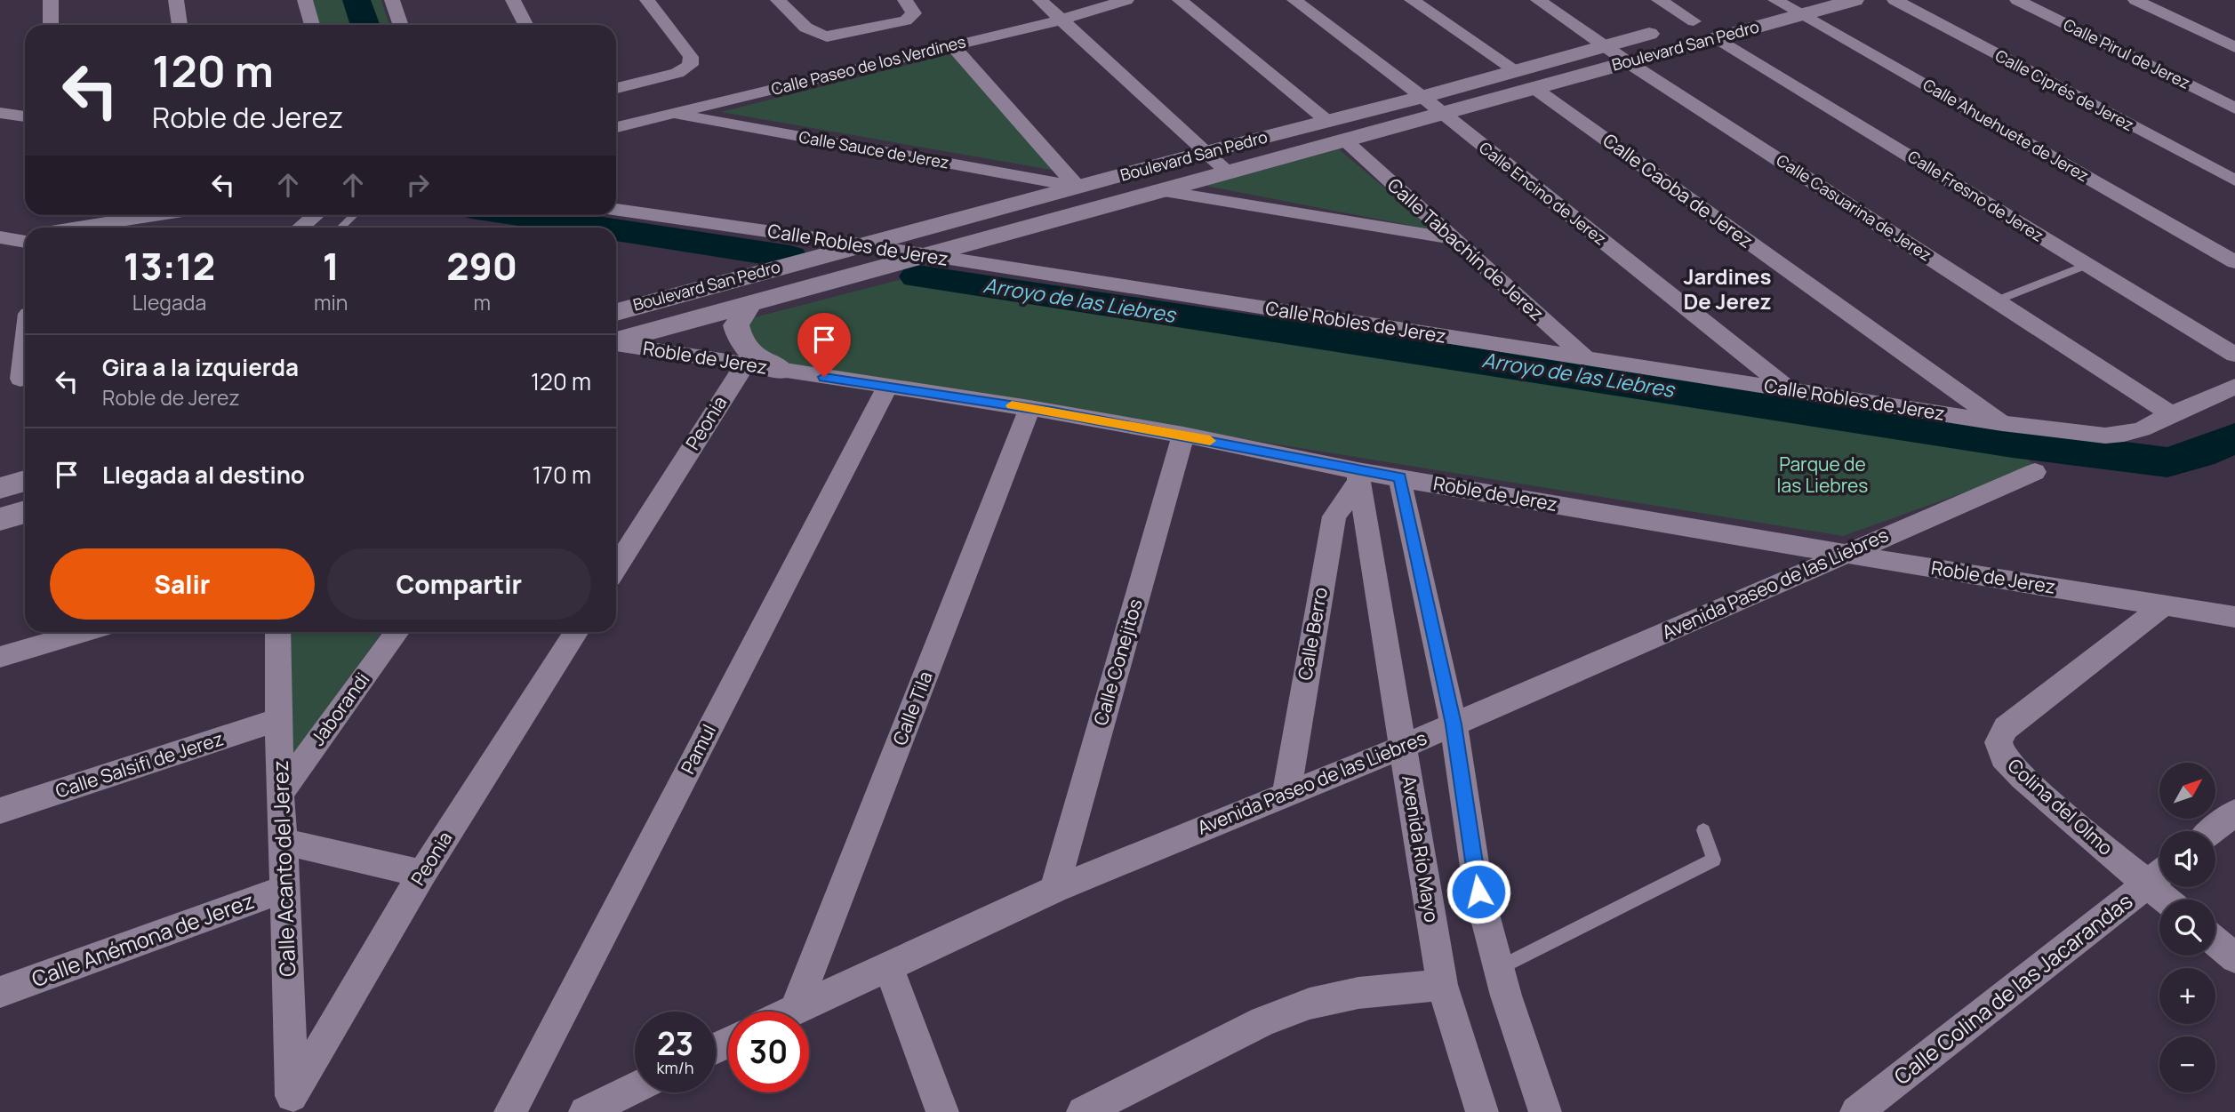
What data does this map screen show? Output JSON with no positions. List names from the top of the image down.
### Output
{
  "streets": {
    "street": [
      "Boulevard San Pedro",
      "Calle Pirul de Jerez",
      "Calle Paseo de los Verdines",
      "Calle Ciprés de Jerez",
      "Calle Ahuehuete de Jerez",
      "Calle Sauce de Jerez",
      "Calle Caoba de Jerez",
      "Calle Encino de Jerez",
      "Calle Fresno de Jerez",
      "Calle Casuarina de Jerez",
      "Calle Robles de Jerez",
      "Calle Tabachín de Jerez",
      "Roble de Jerez",
      "Peonia",
      "Avenida Paseo de las Liebres",
      "Calle Berro",
      "Calle Conejitos",
      "Calle Tila",
      "Jaborandi",
      "Pamul",
      "Calle Salsifi de Jerez",
      "Colina del Olmo",
      "Avenida Río Mayo",
      "Calle Acanto del Jerez",
      "Calle Anémona de Jerez",
      "Calle Colina de las Jacarandas"
    ]
  },
  "crossings": [
    ["Boulevard San Pedro", "Calle Ahuehuete de Jerez"],
    ["Boulevard San Pedro", "Calle Sauce de Jerez"],
    ["Boulevard San Pedro", "Calle Caoba de Jerez"],
    ["Boulevard San Pedro", "Calle Encino de Jerez"],
    ["Boulevard San Pedro", "Calle Fresno de Jerez"],
    ["Boulevard San Pedro", "Calle Casuarina de Jerez"],
    ["Boulevard San Pedro", "Calle Robles de Jerez"],
    ["Boulevard San Pedro", "Calle Tabachín de Jerez"],
    ["Calle Paseo de los Verdines", "Calle Sauce de Jerez"],
    ["Calle Caoba de Jerez", "Calle Robles de Jerez"],
    ["Calle Encino de Jerez", "Calle Robles de Jerez"],
    ["Calle Casuarina de Jerez", "Calle Robles de Jerez"],
    ["Calle Robles de Jerez", "Calle Tabachín de Jerez"],
    ["Roble de Jerez", "Peonia"],
    ["Roble de Jerez", "Avenida Paseo de las Liebres"],
    ["Roble de Jerez", "Calle Berro"],
    ["Roble de Jerez", "Calle Conejitos"],
    ["Roble de Jerez", "Calle Tila"],
    ["Roble de Jerez", "Pamul"],
    ["Roble de Jerez", "Colina del Olmo"],
    ["Roble de Jerez", "Avenida Río Mayo"],
    ["Peonia", "Calle Acanto del Jerez"],
    ["Avenida Paseo de las Liebres", "Calle Berro"],
    ["Avenida Paseo de las Liebres", "Calle Conejitos"],
    ["Avenida Paseo de las Liebres", "Calle Tila"],
    ["Avenida Paseo de las Liebres", "Avenida Río Mayo"],
    ["Calle Berro", "Avenida Río Mayo"],
    ["Jaborandi", "Calle Acanto del Jerez"],
    ["Calle Salsifi de Jerez", "Calle Acanto del Jerez"],
    ["Colina del Olmo", "Calle Colina de las Jacarandas"],
    ["Calle Acanto del Jerez", "Calle Anémona de Jerez"]
  ],
  "districts": ["Jardines De Jerez"],
  "water": ["Arroyo de las Liebres"],
  "parks": ["Parque de las Liebres"],
  "north": "top right",
  "page": {
    "turn": ["120 m", "Roble de Jerez"],
    "eta": [
      "13:12",
      "Llegada",
      "1",
      "min",
      "290",
      "m"
    ],
    "list": [
      {
        "name": "Gira a la izquierda",
        "note": "Roble de Jerez",
        "value": "120 m"
      },
      {
        "name": "Llegada al destino",
        "value": "170 m"
      }
    ],
    "buttons": ["Salir", "Compartir"],
    "map_buttons": ["+", "−"],
    "speed": "23 km/h",
    "limit": "30"
  }
}
